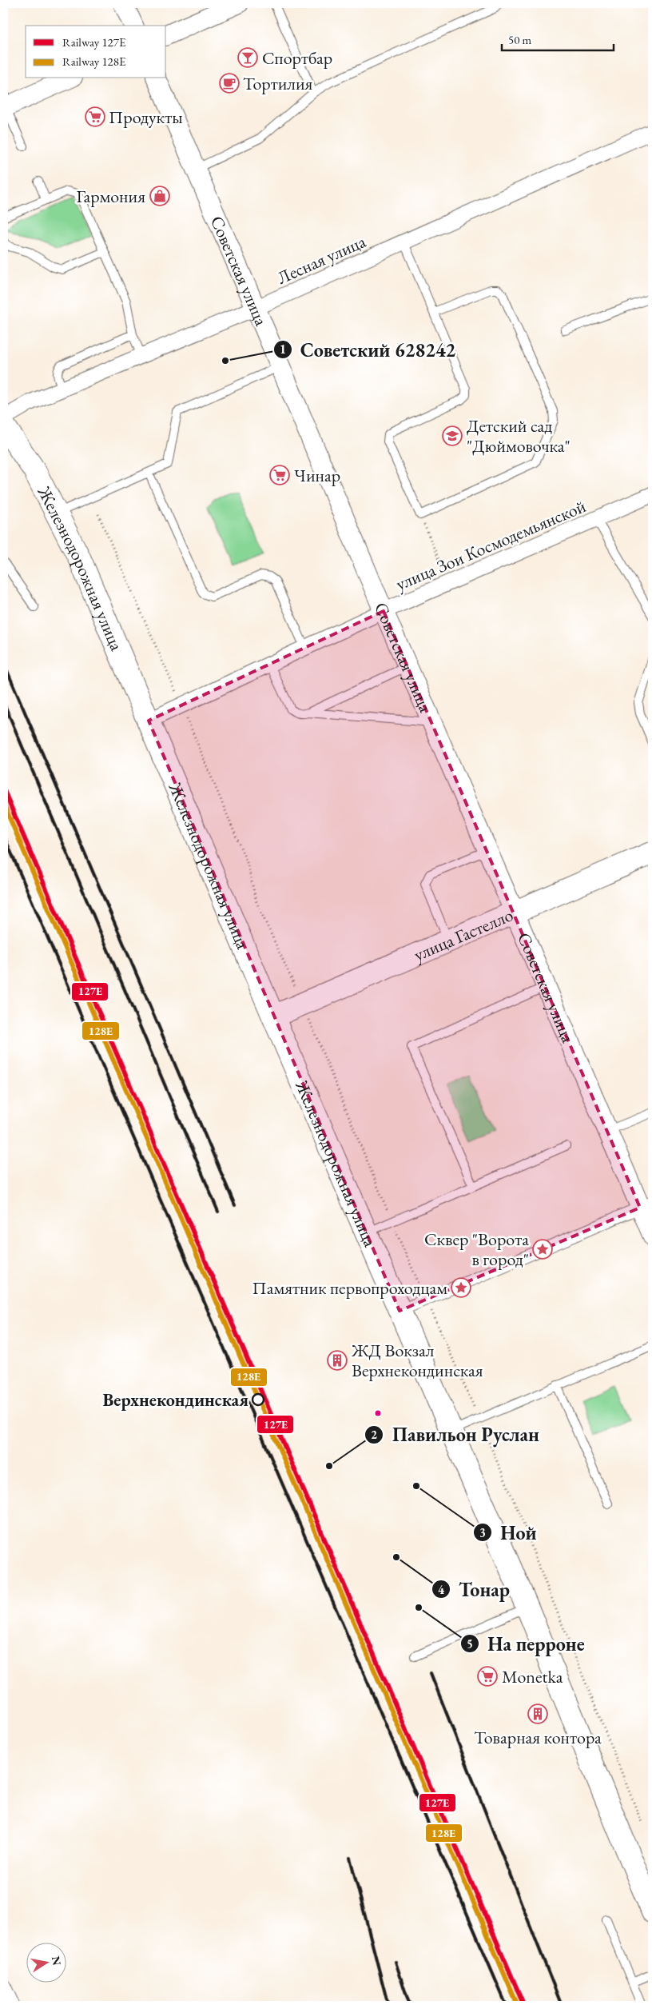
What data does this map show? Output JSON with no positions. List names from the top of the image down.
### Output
{
  "streets": {
    "main road": ["Железнодорожная улица", "улица Гастелло"],
    "street": ["Лесная улица", "Советская улица", "улица Зои Космодемьянской"]
  },
  "crossings": [
    ["Лесная улица", "Советская улица"],
    ["Советская улица", "улица Зои Космодемьянской"],
    ["Советская улица", "улица Гастелло"],
    ["улица Зои Космодемьянской", "Железнодорожная улица"],
    ["Железнодорожная улица", "улица Гастелло"]
  ],
  "places": {
    "bar": ["Спортбар"],
    "cafe": ["Тортилия"],
    "supermarket": ["Продукты", "Чинар", "Monetka"],
    "shop": ["Гармония"],
    "other": [
      "Советский 628242",
      "Верхнекондинская",
      "Павильон Руслан",
      "Ной",
      "Тонар",
      "На перроне"
    ],
    "school or university": ["Детский сад \"Дюймовочка\""],
    "place": ["Сквер \"Ворота в город\"", "Памятник первопроходцам"],
    "building": ["ЖД Вокзал Верхнекондинская", "Товарная контора"]
  },
  "lines": ["rail line 127Е", "rail line 128Е"],
  "legend": ["Railway 127Е", "Railway 128Е"],
  "scale_bar": "50 m",
  "north": "right"
}
